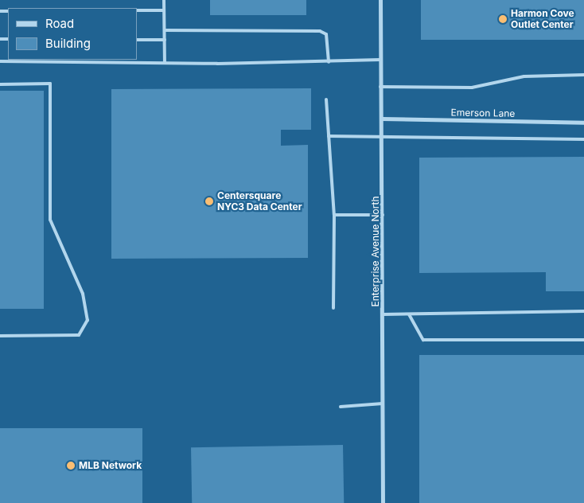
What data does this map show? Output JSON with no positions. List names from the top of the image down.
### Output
{
  "streets": {
    "street": ["Emerson Lane", "Enterprise Avenue North"]
  },
  "crossings": [
    ["Emerson Lane", "Enterprise Avenue North"]
  ],
  "places": ["Harmon Cove Outlet Center", "Centersquare NYC3 Data Center", "MLB Network"],
  "legend": ["Road", "Building"]
}
